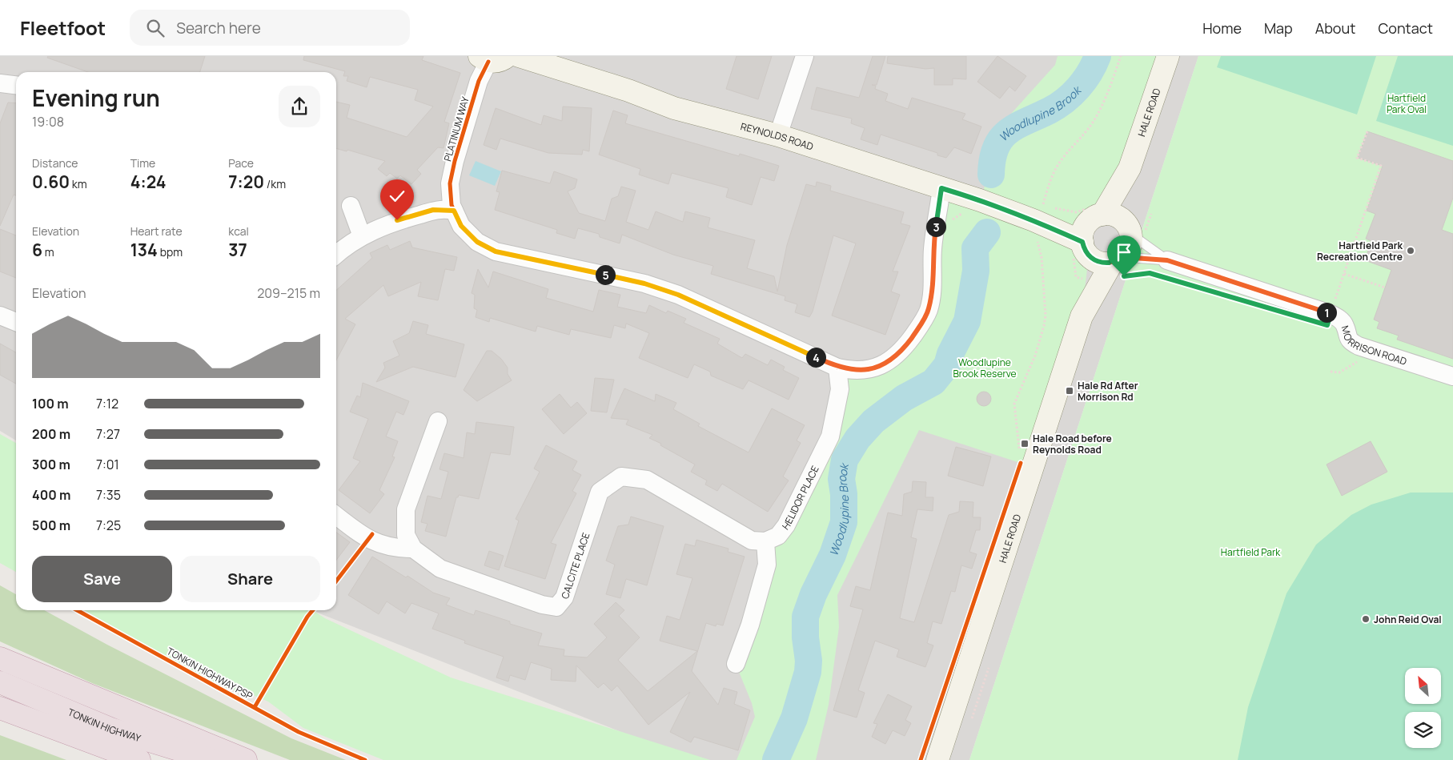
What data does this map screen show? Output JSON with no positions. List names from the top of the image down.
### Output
{
  "streets": {
    "highway": ["TONKIN HIGHWAY"],
    "main road": ["HALE ROAD", "REYNOLDS ROAD"],
    "street": [
      "PLATINUM WAY",
      "MORRISON ROAD",
      "HELIDOR PLACE",
      "CALCITE PLACE"
    ],
    "cycle path": ["TONKIN HIGHWAY PSP"]
  },
  "crossings": [
    ["HALE ROAD", "REYNOLDS ROAD"],
    ["HALE ROAD", "MORRISON ROAD"],
    ["PLATINUM WAY", "REYNOLDS ROAD"],
    ["PLATINUM WAY", "HELIDOR PLACE"],
    ["REYNOLDS ROAD", "MORRISON ROAD"],
    ["HELIDOR PLACE", "CALCITE PLACE"]
  ],
  "water": ["Woodlupine Brook"],
  "parks": ["Hartfield Park Oval", "Woodlupine Brook Reserve", "Hartfield Park"],
  "places": {
    "other": ["Hartfield Park Recreation Centre", "John Reid Oval"],
    "transit": ["Hale Rd After Morrison Rd", "Hale Road before Reynolds Road"]
  },
  "north": "top left",
  "page": {
    "header": "Fleetfoot",
    "search": "Search here",
    "nav": [
      "Home",
      "Map",
      "About",
      "Contact"
    ],
    "heading": ["Evening run", "19:08"],
    "stats": [
      ["Distance", "0.60 km"],
      ["Time", "4:24"],
      ["Pace", "7:20 /km"],
      ["Elevation", "6 m"],
      ["Heart rate", "134 bpm"],
      ["kcal", "37"]
    ],
    "pins": [
      "3",
      "5",
      "1",
      "4"
    ],
    "chart": ["Elevation", "209–215 m"],
    "list": [
      {
        "name": "100 m",
        "note": "7:12"
      },
      {
        "name": "200 m",
        "note": "7:27"
      },
      {
        "name": "300 m",
        "note": "7:01"
      },
      {
        "name": "400 m",
        "note": "7:35"
      },
      {
        "name": "500 m",
        "note": "7:25"
      }
    ],
    "buttons": ["Save", "Share"]
  }
}
